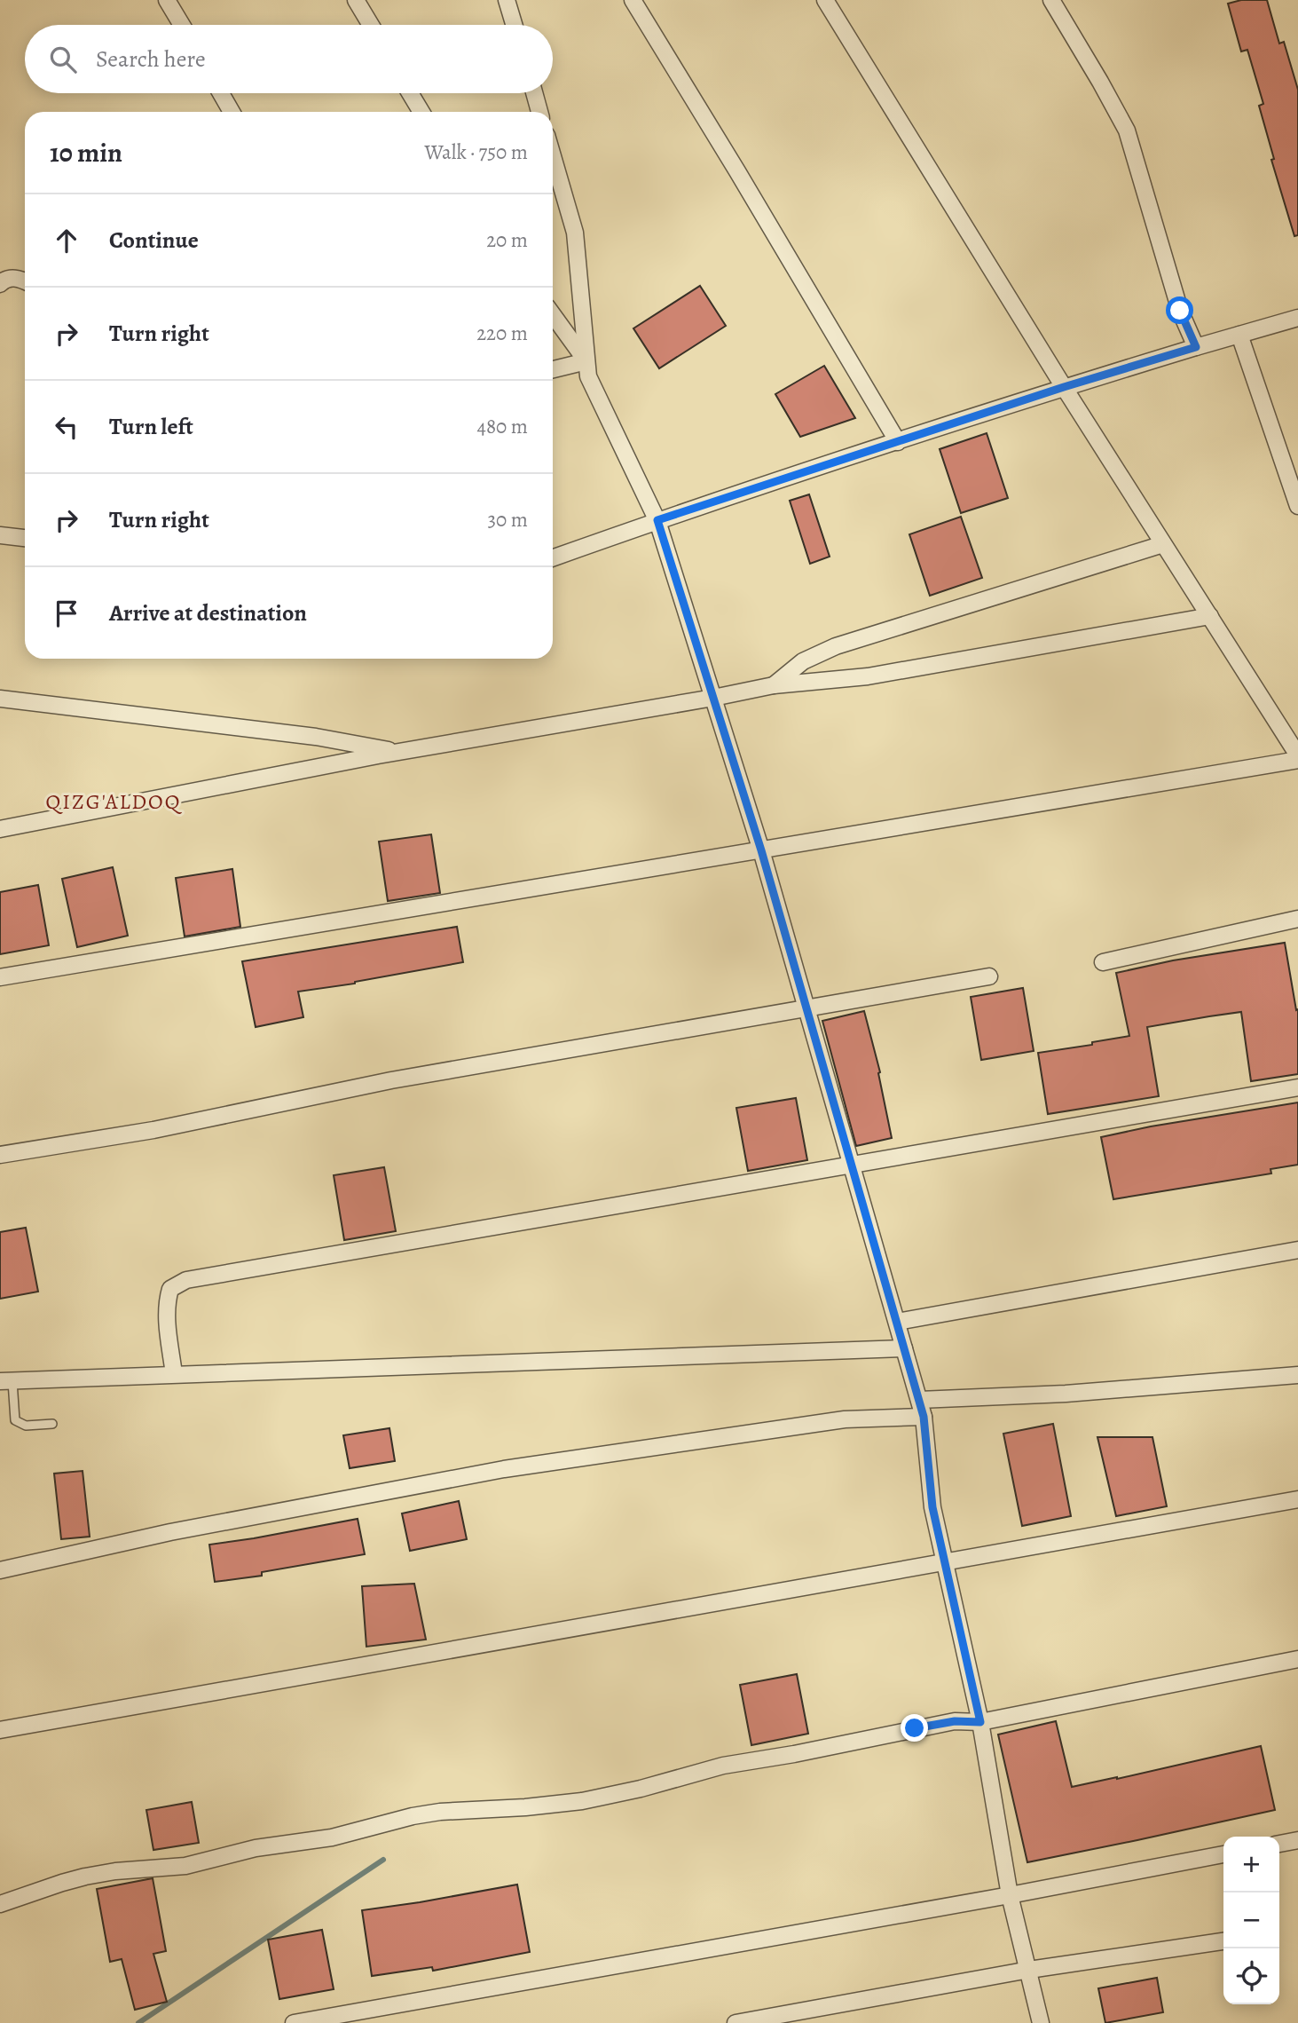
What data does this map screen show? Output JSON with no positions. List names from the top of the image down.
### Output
{
  "districts": ["QIZG'ALDOQ"],
  "page": {
    "search": "Search here",
    "heading": ["10 min", "Walk · 750 m"],
    "list": [
      ["Continue", "20 m"],
      ["Turn right", "220 m"],
      ["Turn left", "480 m"],
      ["Turn right", "30 m"],
      "Arrive at destination"
    ],
    "map_buttons": ["+", "−"]
  }
}
